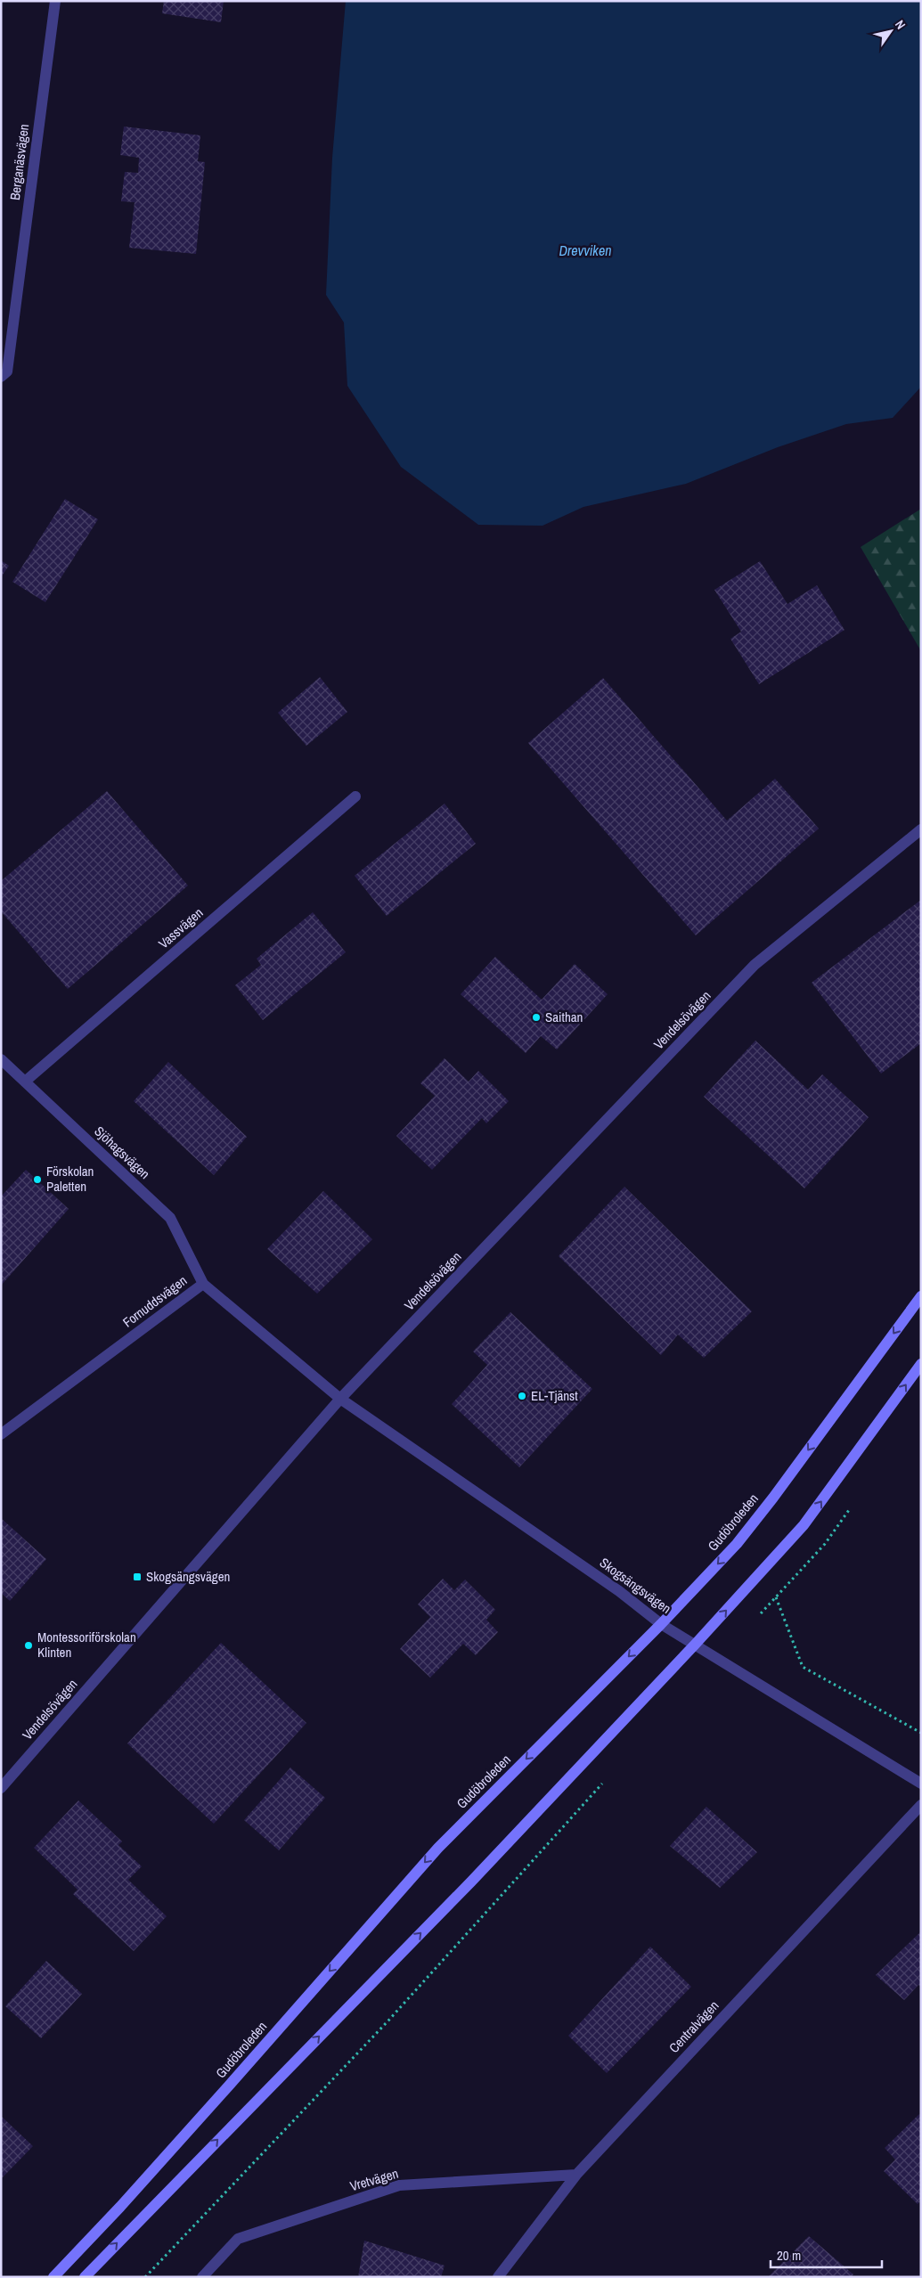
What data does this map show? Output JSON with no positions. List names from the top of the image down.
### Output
{
  "streets": {
    "main road": ["Gudöbroleden"],
    "street": [
      "Berganäsvägen",
      "Vassvägen",
      "Vendelsövägen",
      "Sjöhagsvägen",
      "Fornuddsvägen",
      "Skogsängsvägen",
      "Centralvägen",
      "Vretvägen"
    ]
  },
  "crossings": [
    ["Vassvägen", "Sjöhagsvägen"],
    ["Vendelsövägen", "Fornuddsvägen"],
    ["Vendelsövägen", "Skogsängsvägen"],
    ["Sjöhagsvägen", "Fornuddsvägen"],
    ["Fornuddsvägen", "Skogsängsvägen"],
    ["Gudöbroleden", "Skogsängsvägen"],
    ["Centralvägen", "Vretvägen"]
  ],
  "water": ["Drevviken"],
  "places": {
    "other": [
      "Saithan",
      "Förskolan Paletten",
      "EL-Tjänst",
      "Montessoriförskolan Klinten"
    ],
    "transit": ["Skogsängsvägen"]
  },
  "scale_bar": "20 m",
  "north": "top right"
}
